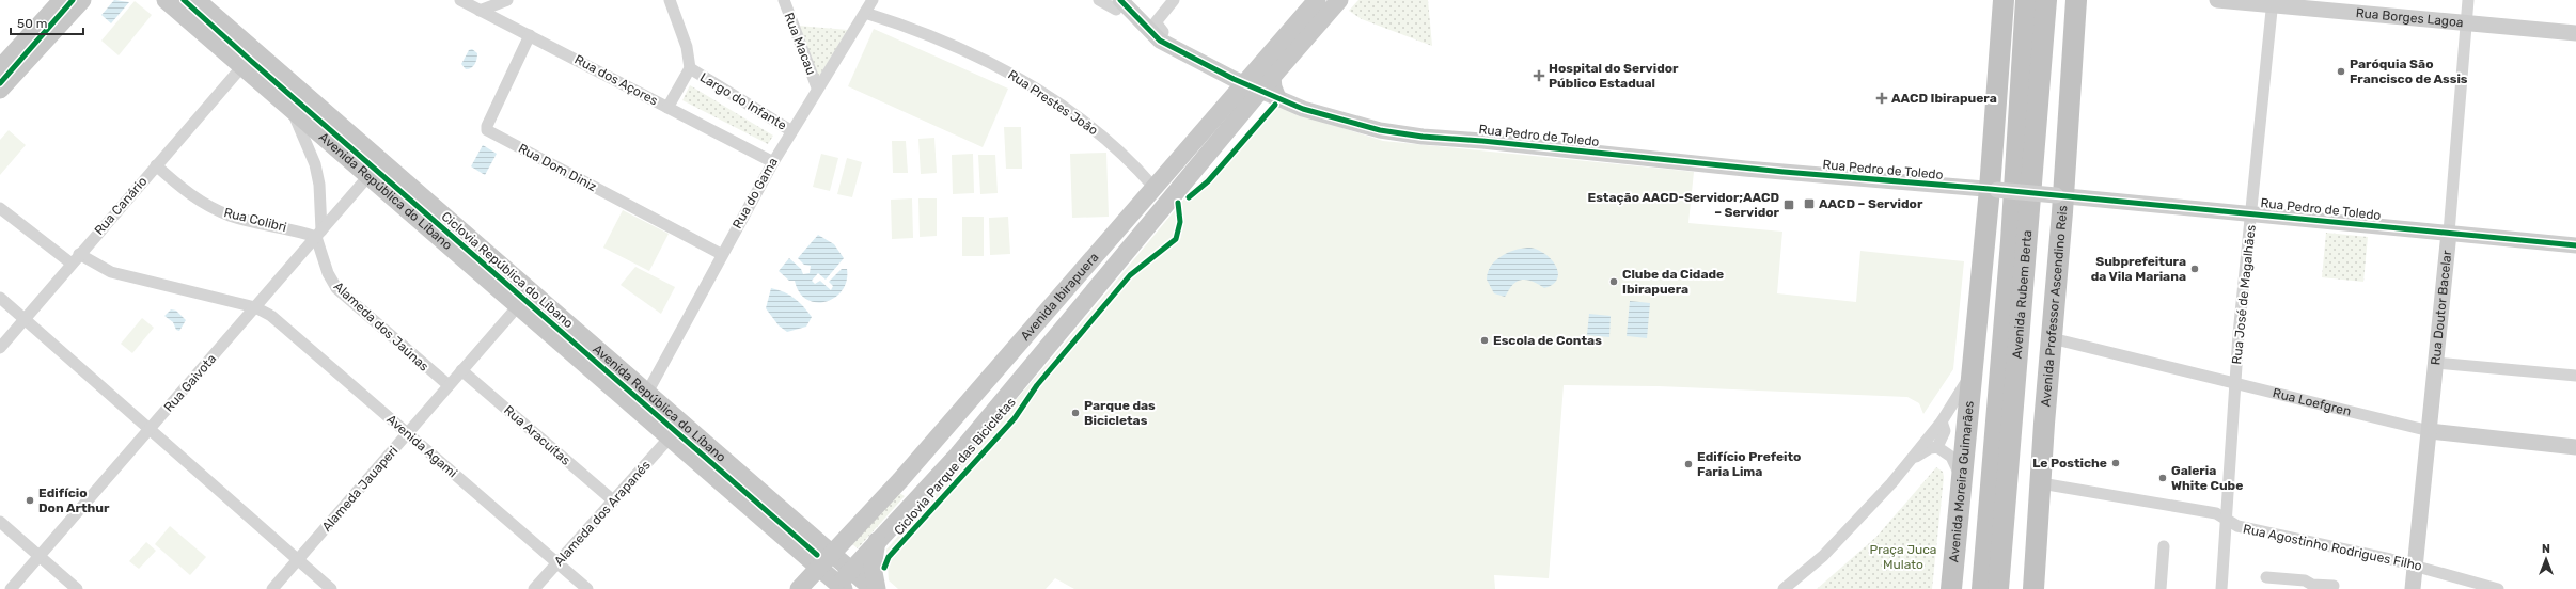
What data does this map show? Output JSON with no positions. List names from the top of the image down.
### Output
{
  "streets": {
    "highway": ["Avenida Rubem Berta", "Avenida Professor Ascendino Reis", "Avenida Moreira Guimarães"],
    "main road": ["Avenida República do Líbano", "Avenida Ibirapuera"],
    "street": [
      "Rua Borges Lagoa",
      "Rua Macau",
      "Rua dos Açores",
      "Largo do Infante",
      "Rua Prestes João",
      "Rua Pedro de Toledo",
      "Rua Dom Diniz",
      "Rua do Gama",
      "Rua Canário",
      "Rua Colibri",
      "Rua José de Magalhães",
      "Rua Doutor Bacelar",
      "Alameda dos Jaúnas",
      "Rua Gaivota",
      "Rua Loefgren",
      "Rua Aracuítas",
      "Avenida Agami",
      "Alameda Jauaperi",
      "Alameda dos Arapanés",
      "Rua Agostinho Rodrigues Filho"
    ],
    "cycle path": ["Ciclovia República do Líbano", "Ciclovia Parque das Bicicletas"]
  },
  "crossings": [
    ["Rua Borges Lagoa", "Rua José de Magalhães"],
    ["Rua Borges Lagoa", "Rua Doutor Bacelar"],
    ["Rua Macau", "Rua do Gama"],
    ["Rua dos Açores", "Largo do Infante"],
    ["Rua dos Açores", "Rua Dom Diniz"],
    ["Rua dos Açores", "Rua do Gama"],
    ["Largo do Infante", "Rua do Gama"],
    ["Rua Prestes João", "Rua do Gama"],
    ["Rua Prestes João", "Avenida Ibirapuera"],
    ["Rua Pedro de Toledo", "Rua José de Magalhães"],
    ["Rua Pedro de Toledo", "Avenida Professor Ascendino Reis"],
    ["Rua Pedro de Toledo", "Rua Doutor Bacelar"],
    ["Rua Dom Diniz", "Rua do Gama"],
    ["Avenida República do Líbano", "Rua do Gama"],
    ["Avenida República do Líbano", "Rua Canário"],
    ["Avenida República do Líbano", "Avenida Ibirapuera"],
    ["Avenida República do Líbano", "Rua Gaivota"],
    ["Avenida República do Líbano", "Alameda Jauaperi"],
    ["Avenida República do Líbano", "Alameda dos Arapanés"],
    ["Rua Canário", "Rua Colibri"],
    ["Rua Canário", "Avenida Agami"],
    ["Rua Colibri", "Alameda dos Jaúnas"],
    ["Rua Colibri", "Rua Gaivota"],
    ["Rua José de Magalhães", "Rua Loefgren"],
    ["Rua José de Magalhães", "Rua Agostinho Rodrigues Filho"],
    ["Avenida Professor Ascendino Reis", "Rua Loefgren"],
    ["Avenida Professor Ascendino Reis", "Rua Agostinho Rodrigues Filho"],
    ["Rua Doutor Bacelar", "Rua Loefgren"],
    ["Rua Doutor Bacelar", "Rua Agostinho Rodrigues Filho"],
    ["Alameda dos Jaúnas", "Rua Gaivota"],
    ["Alameda dos Jaúnas", "Alameda Jauaperi"],
    ["Rua Gaivota", "Avenida Agami"],
    ["Rua Aracuítas", "Alameda Jauaperi"],
    ["Rua Aracuítas", "Alameda dos Arapanés"],
    ["Avenida Agami", "Alameda Jauaperi"],
    ["Avenida Agami", "Alameda dos Arapanés"]
  ],
  "parks": ["Praça Juca Mulato"],
  "places": {
    "other": [
      "Paróquia São Francisco de Assis",
      "Subprefeitura da Vila Mariana",
      "Clube da Cidade Ibirapuera",
      "Escola de Contas",
      "Parque das Bicicletas",
      "Le Postiche",
      "Edifício Prefeito Faria Lima",
      "Galeria White Cube",
      "Edifício Don Arthur"
    ],
    "health": ["Hospital do Servidor Público Estadual", "AACD Ibirapuera"],
    "transit": ["AACD – Servidor", "Estação AACD-Servidor;AACD – Servidor"]
  },
  "scale_bar": "50 m",
  "north": "top"
}
